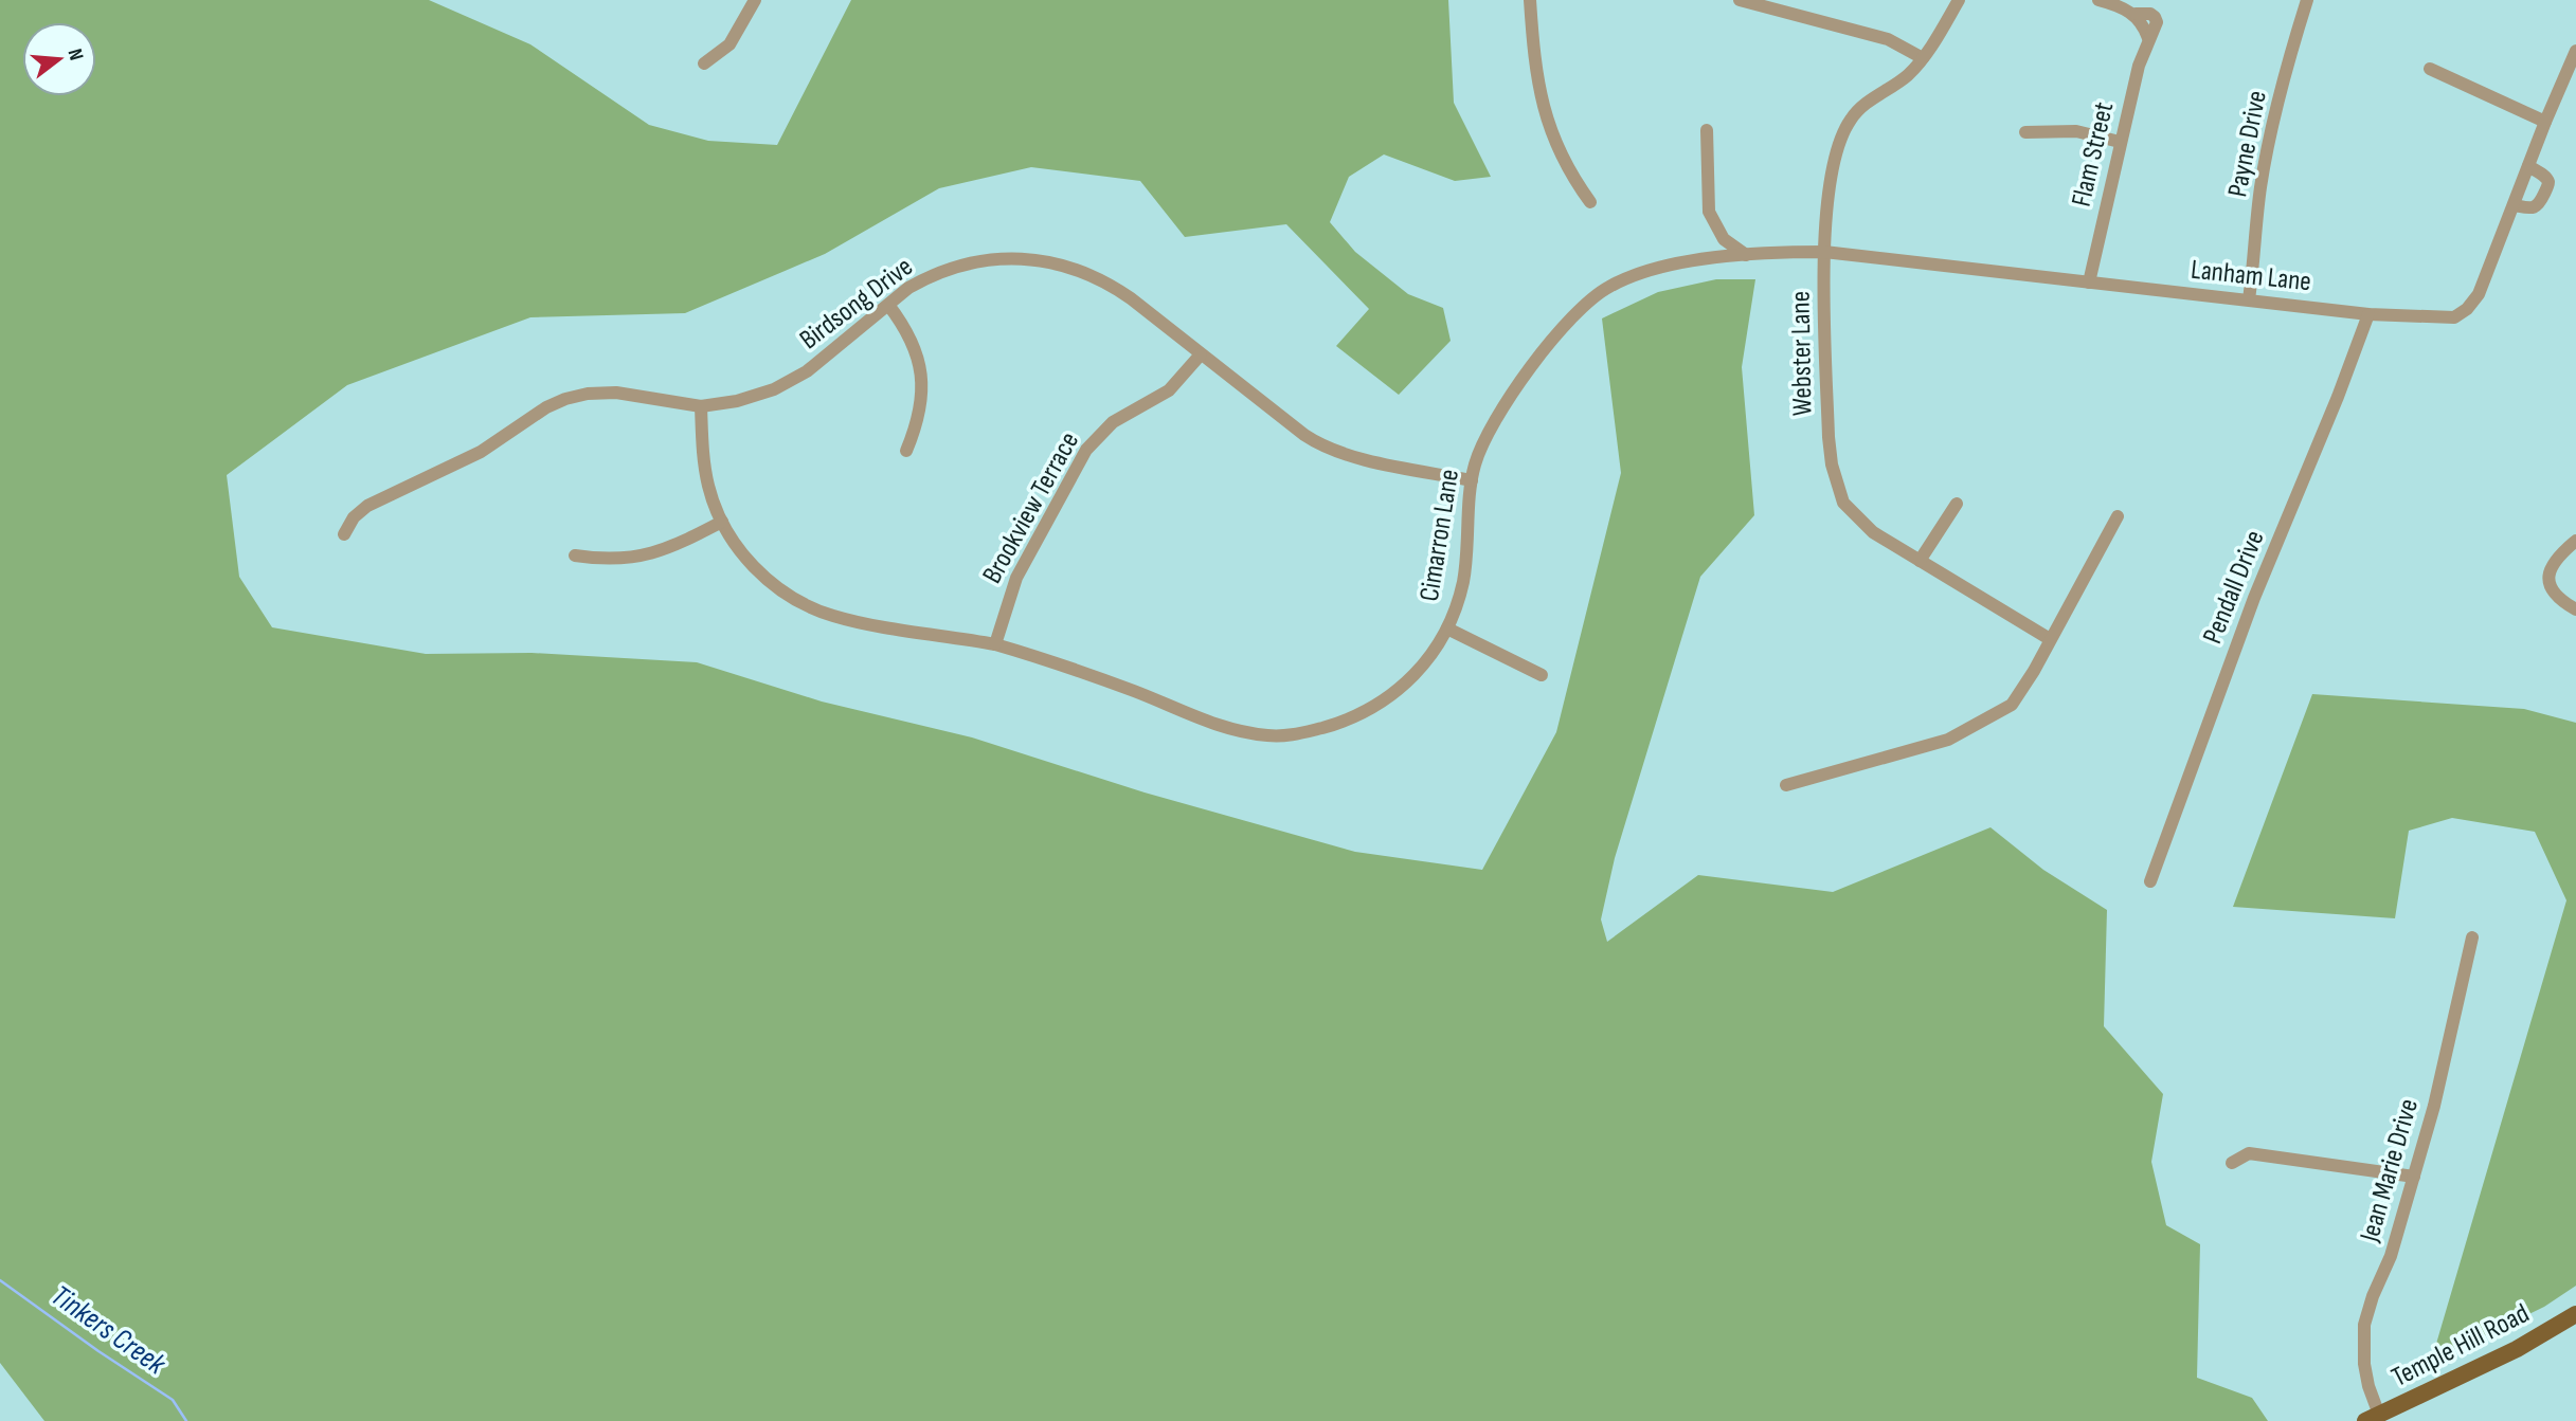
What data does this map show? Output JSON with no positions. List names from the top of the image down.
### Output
{
  "streets": {
    "main road": ["Temple Hill Road"],
    "street": [
      "Payne Drive",
      "Flam Street",
      "Lanham Lane",
      "Birdsong Drive",
      "Webster Lane",
      "Brookview Terrace",
      "Cimarron Lane",
      "Pendall Drive",
      "Jean Marie Drive"
    ]
  },
  "crossings": [
    ["Payne Drive", "Lanham Lane"],
    ["Flam Street", "Lanham Lane"],
    ["Lanham Lane", "Webster Lane"],
    ["Lanham Lane", "Cimarron Lane"],
    ["Lanham Lane", "Pendall Drive"],
    ["Birdsong Drive", "Brookview Terrace"],
    ["Birdsong Drive", "Cimarron Lane"],
    ["Brookview Terrace", "Cimarron Lane"],
    ["Jean Marie Drive", "Temple Hill Road"]
  ],
  "water": ["Tinkers Creek"],
  "north": "right"
}
